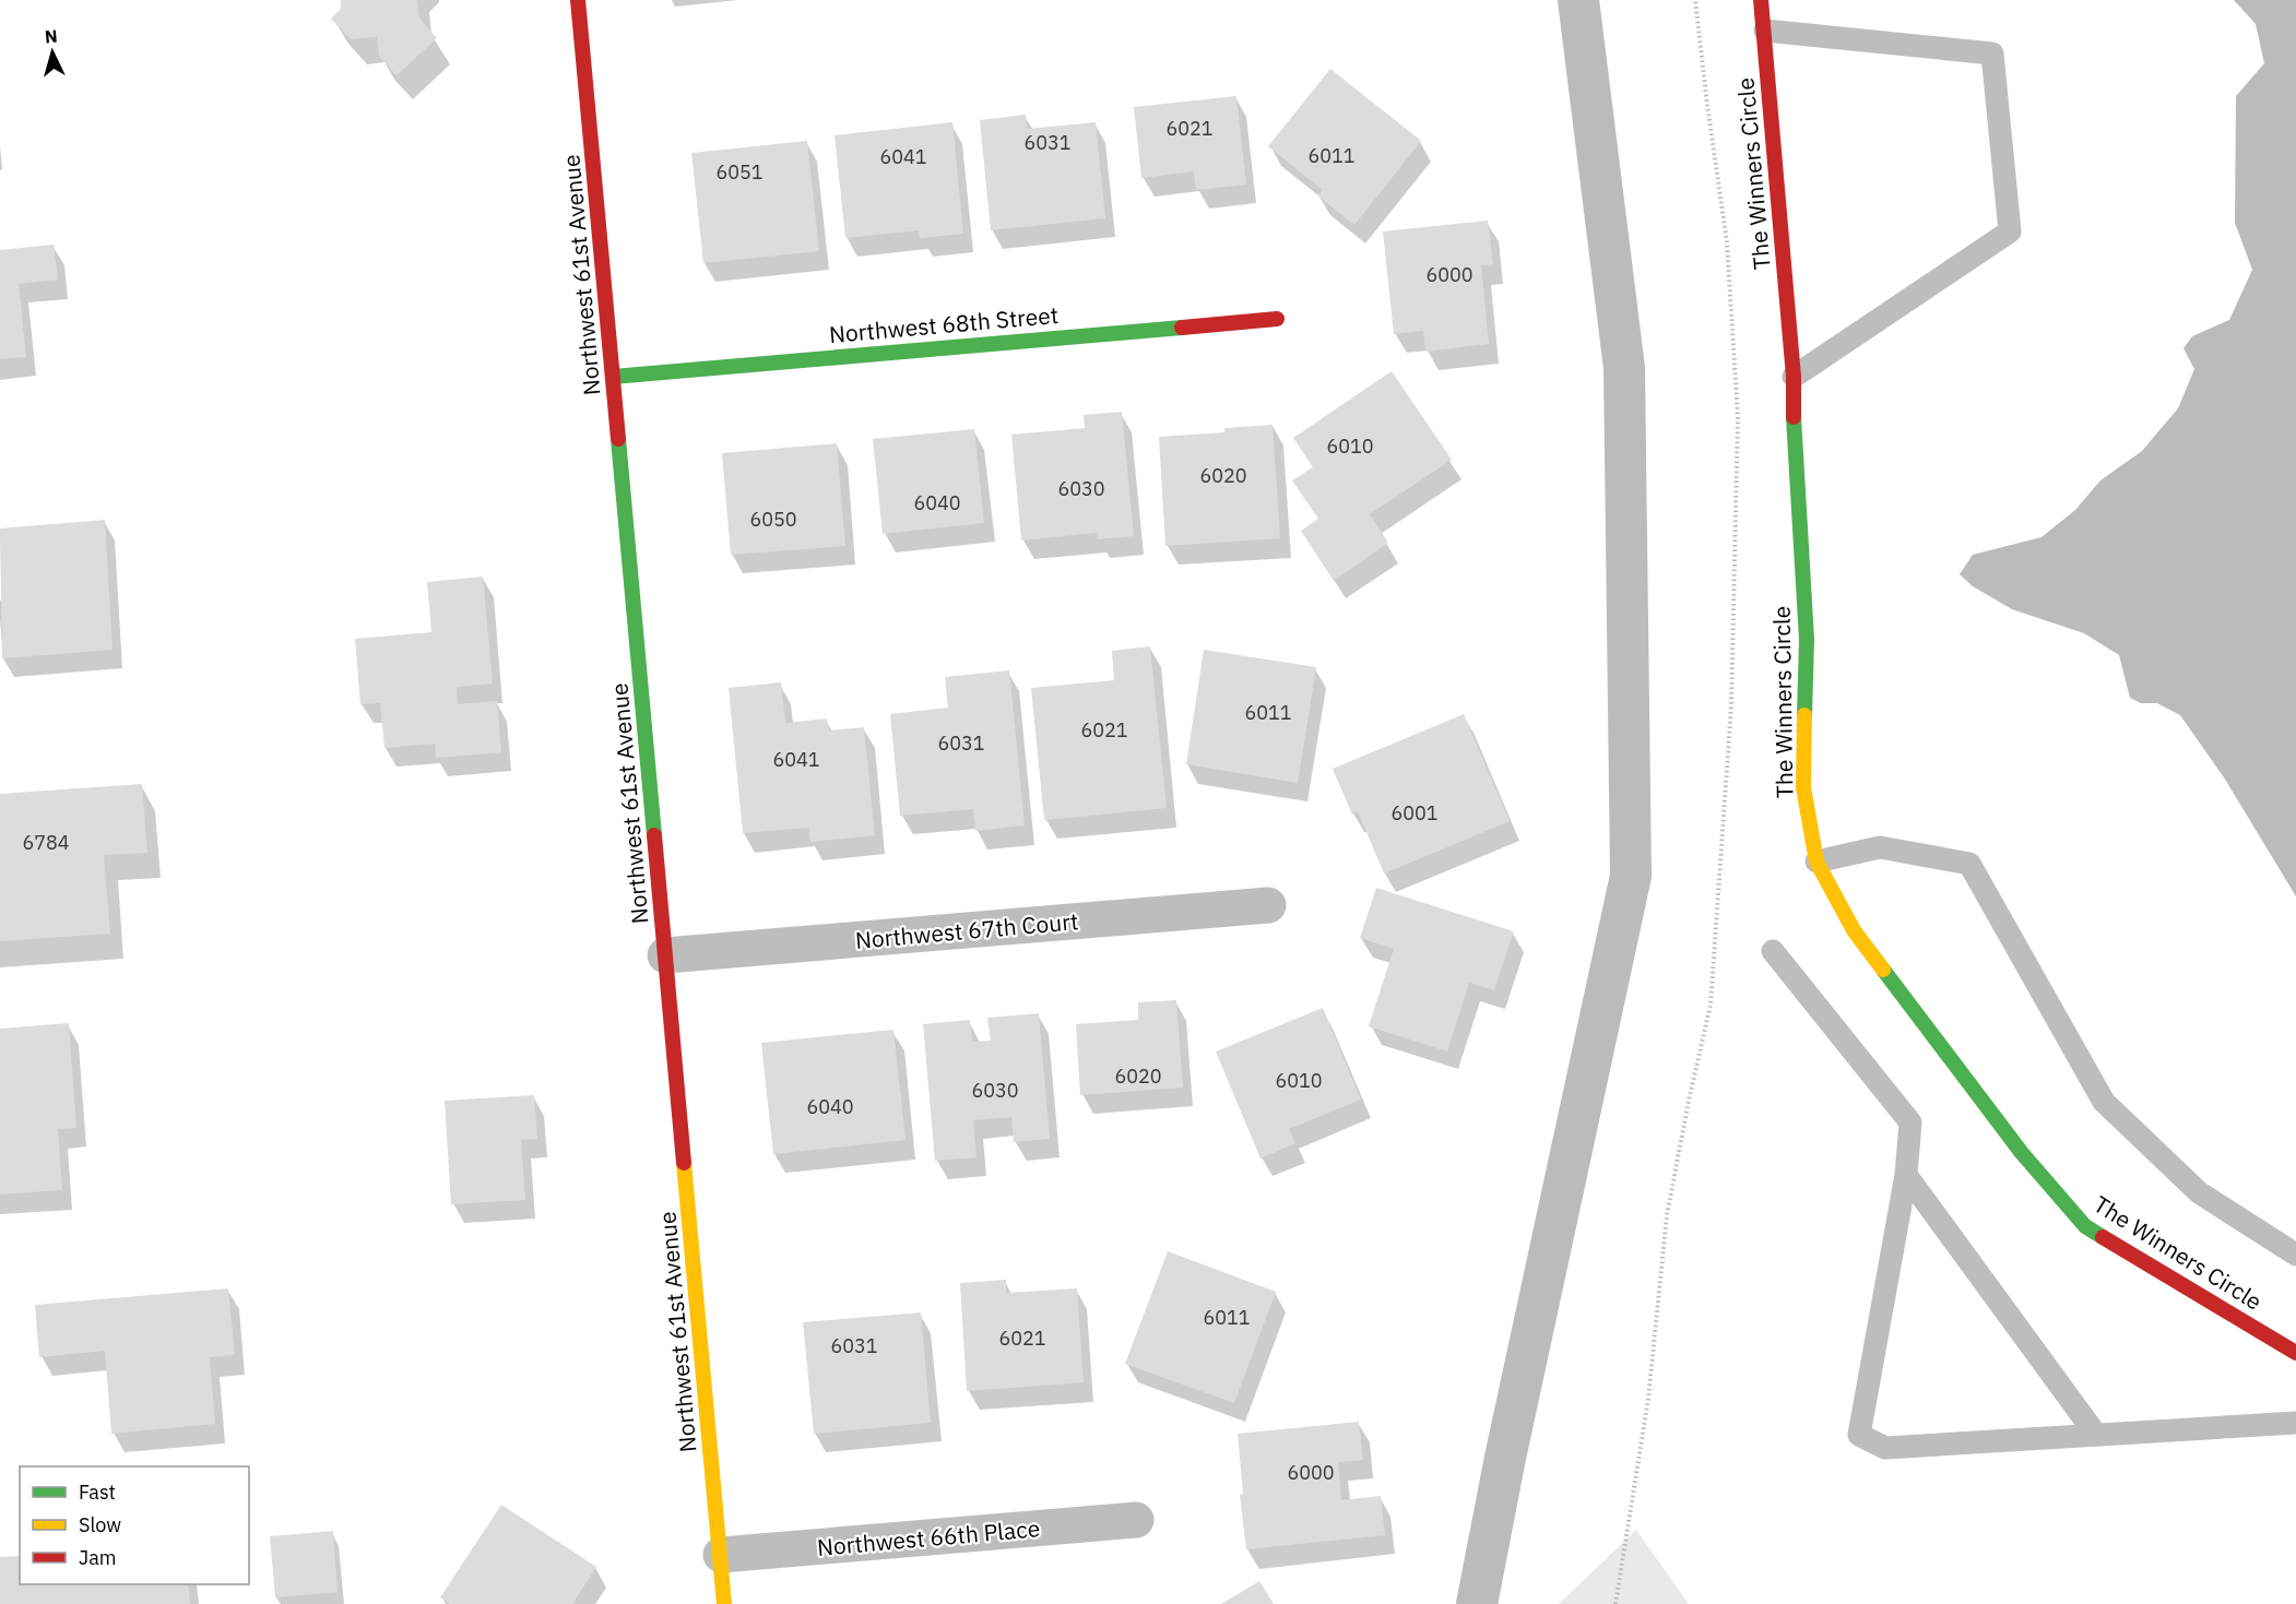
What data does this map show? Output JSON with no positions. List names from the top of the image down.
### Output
{
  "streets": {
    "street": [
      "The Winners Circle",
      "Northwest 61st Avenue",
      "Northwest 68th Street",
      "Northwest 67th Court",
      "Northwest 66th Place"
    ]
  },
  "crossings": [
    ["Northwest 61st Avenue", "Northwest 68th Street"],
    ["Northwest 61st Avenue", "Northwest 67th Court"],
    ["Northwest 61st Avenue", "Northwest 66th Place"]
  ],
  "house_numbers": [
    "6021",
    "6031",
    "6011",
    "6041",
    "6051",
    "6000",
    "6010",
    "6020",
    "6030",
    "6040",
    "6050",
    "6011",
    "6021",
    "6031",
    "6041",
    "6001",
    "6784",
    "6020",
    "6010",
    "6030",
    "6040",
    "6011",
    "6021",
    "6031",
    "6000"
  ],
  "legend": ["Fast", "Slow", "Jam"],
  "north": "top"
}
